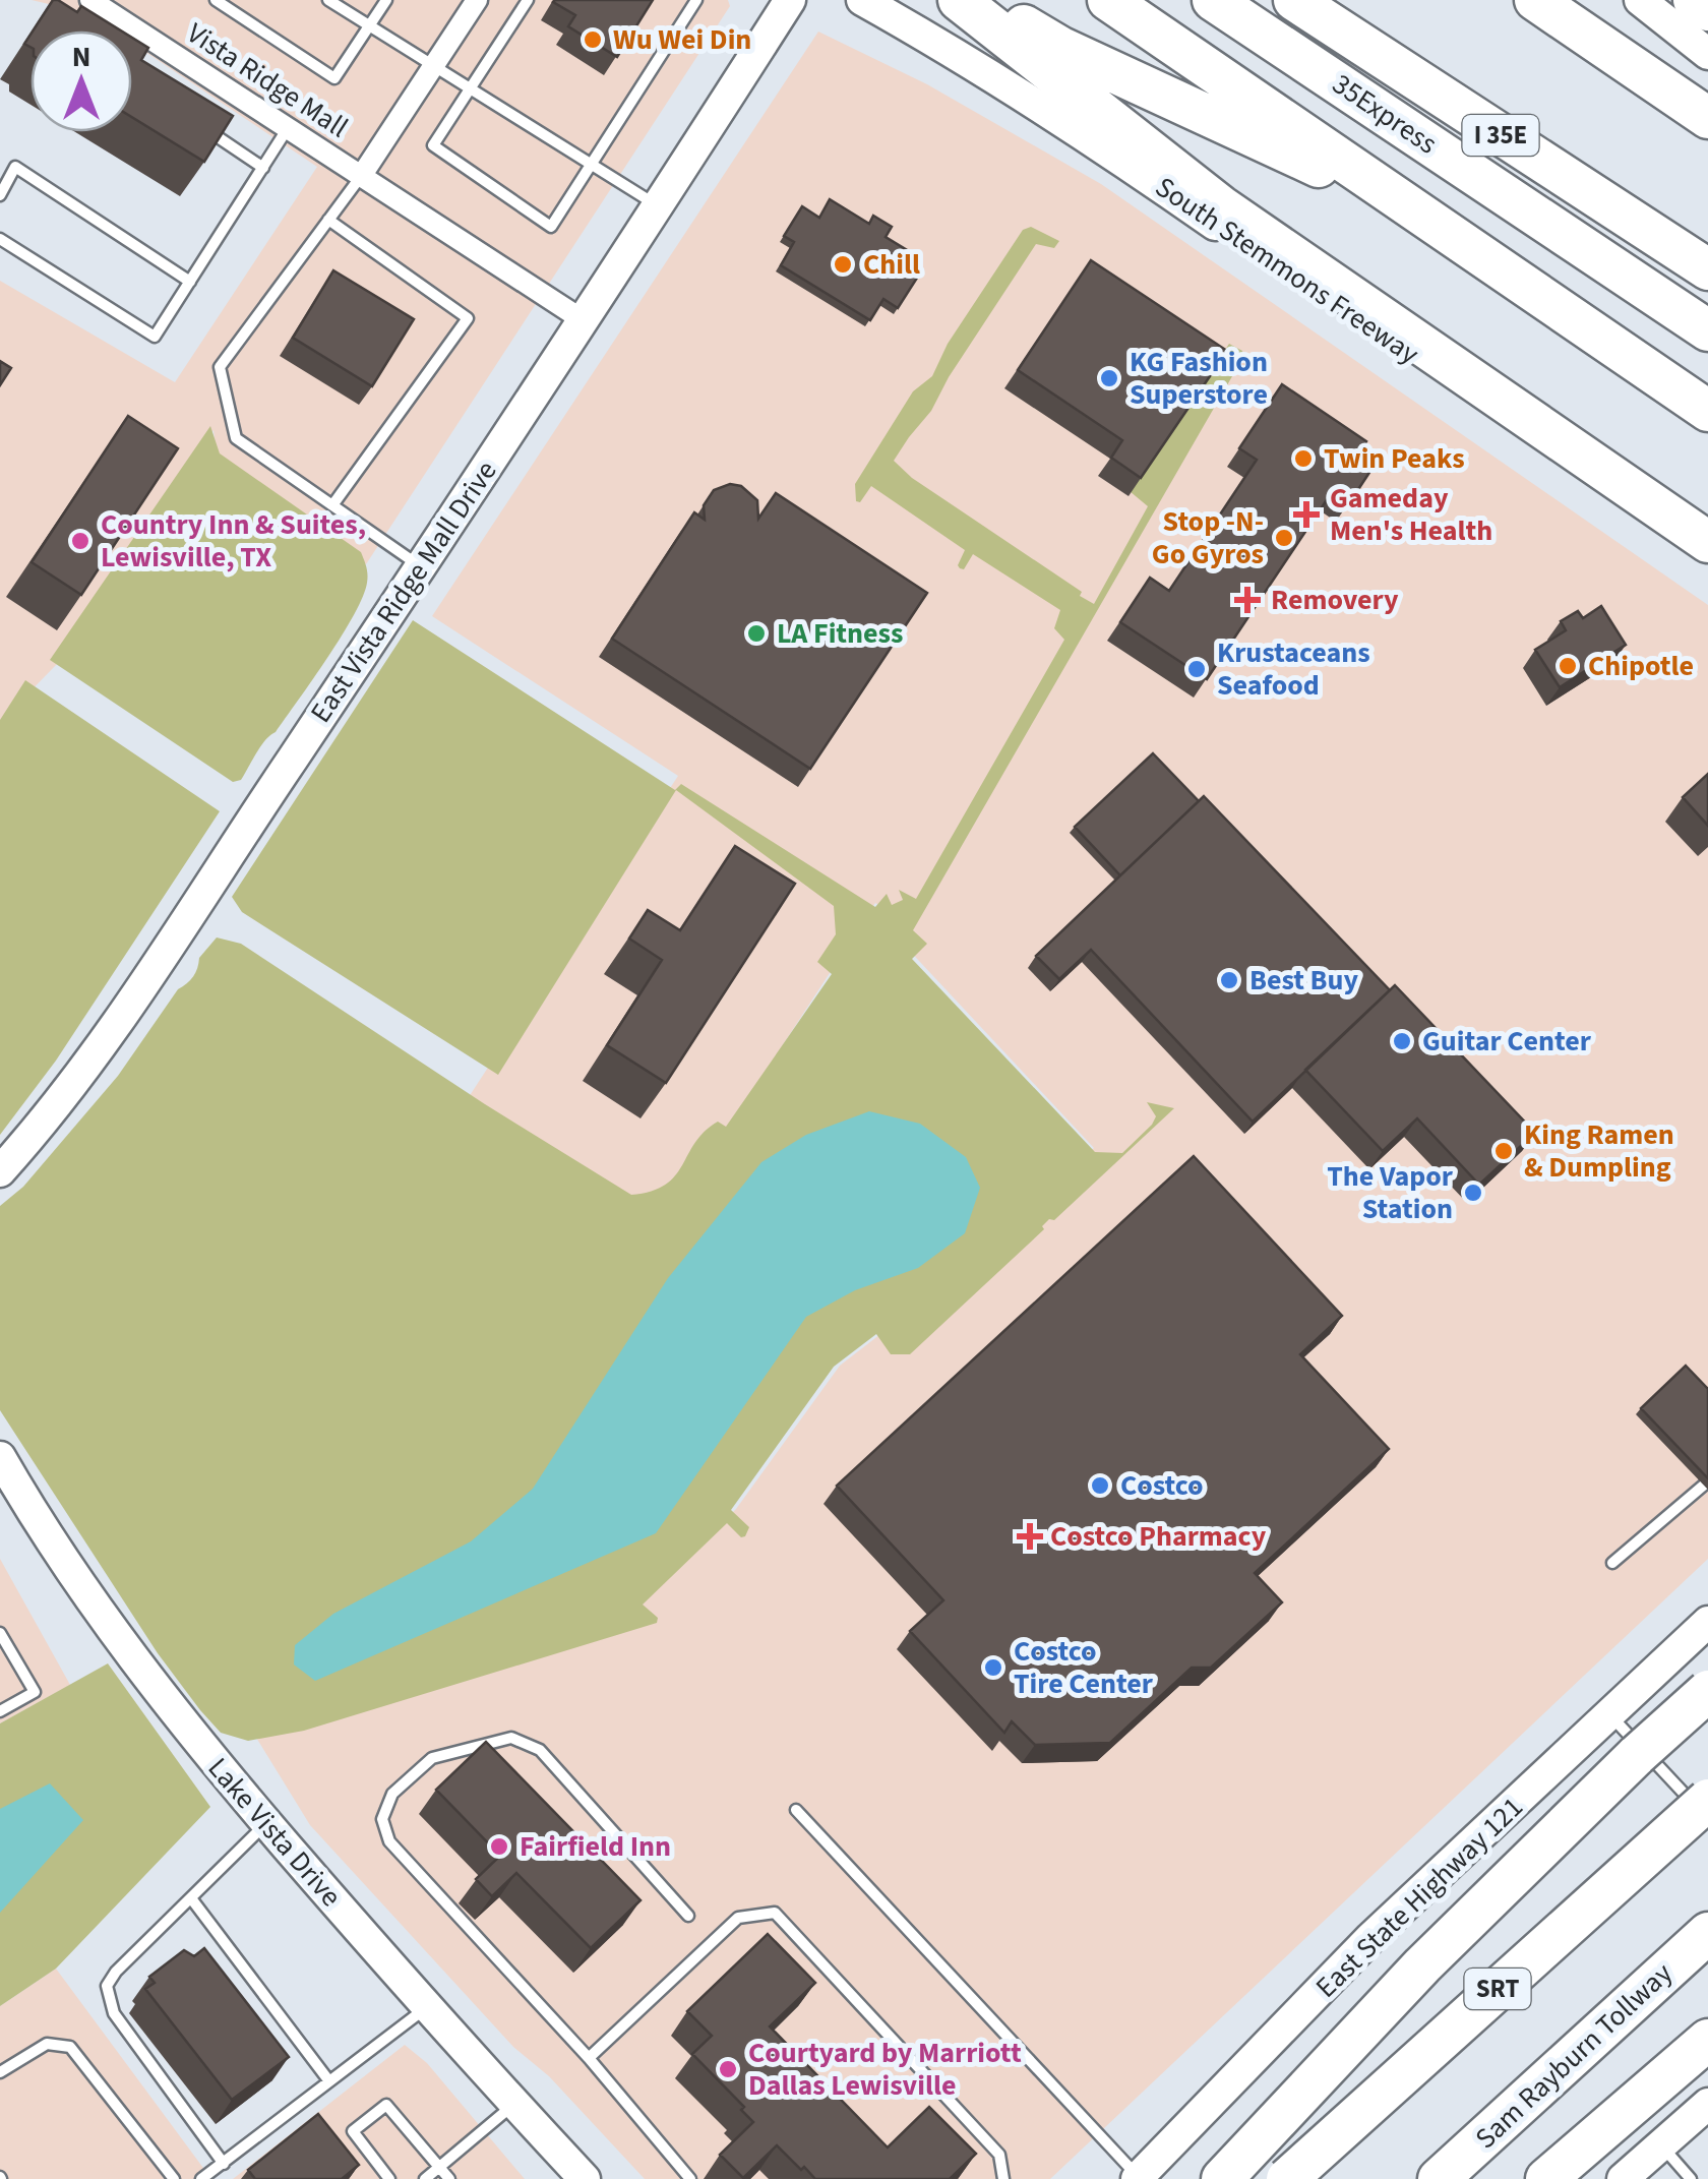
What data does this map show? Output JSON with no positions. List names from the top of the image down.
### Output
{
  "streets": {
    "highway": [
      "35Express",
      "I 35E",
      "SRT",
      "Sam Rayburn Tollway"
    ],
    "main road": [
      "South Stemmons Freeway",
      "East Vista Ridge Mall Drive",
      "Lake Vista Drive",
      "East State Highway 121"
    ],
    "street": ["Vista Ridge Mall"]
  },
  "crossings": [
    ["Vista Ridge Mall", "East Vista Ridge Mall Drive"]
  ],
  "places": {
    "other": [
      "Wu Wei Din",
      "Chill",
      "KG Fashion Superstore",
      "Twin Peaks",
      "Stop -N- Go Gyros",
      "Country Inn & Suites, Lewisville, TX",
      "LA Fitness",
      "Chipotle",
      "Krustaceans Seafood",
      "Best Buy",
      "Guitar Center",
      "King Ramen & Dumpling",
      "The Vapor Station",
      "Costco",
      "Costco Tire Center",
      "Fairfield Inn",
      "Courtyard by Marriott Dallas Lewisville"
    ],
    "health": ["Gameday Men's Health", "Removery", "Costco Pharmacy"]
  },
  "north": "top"
}
